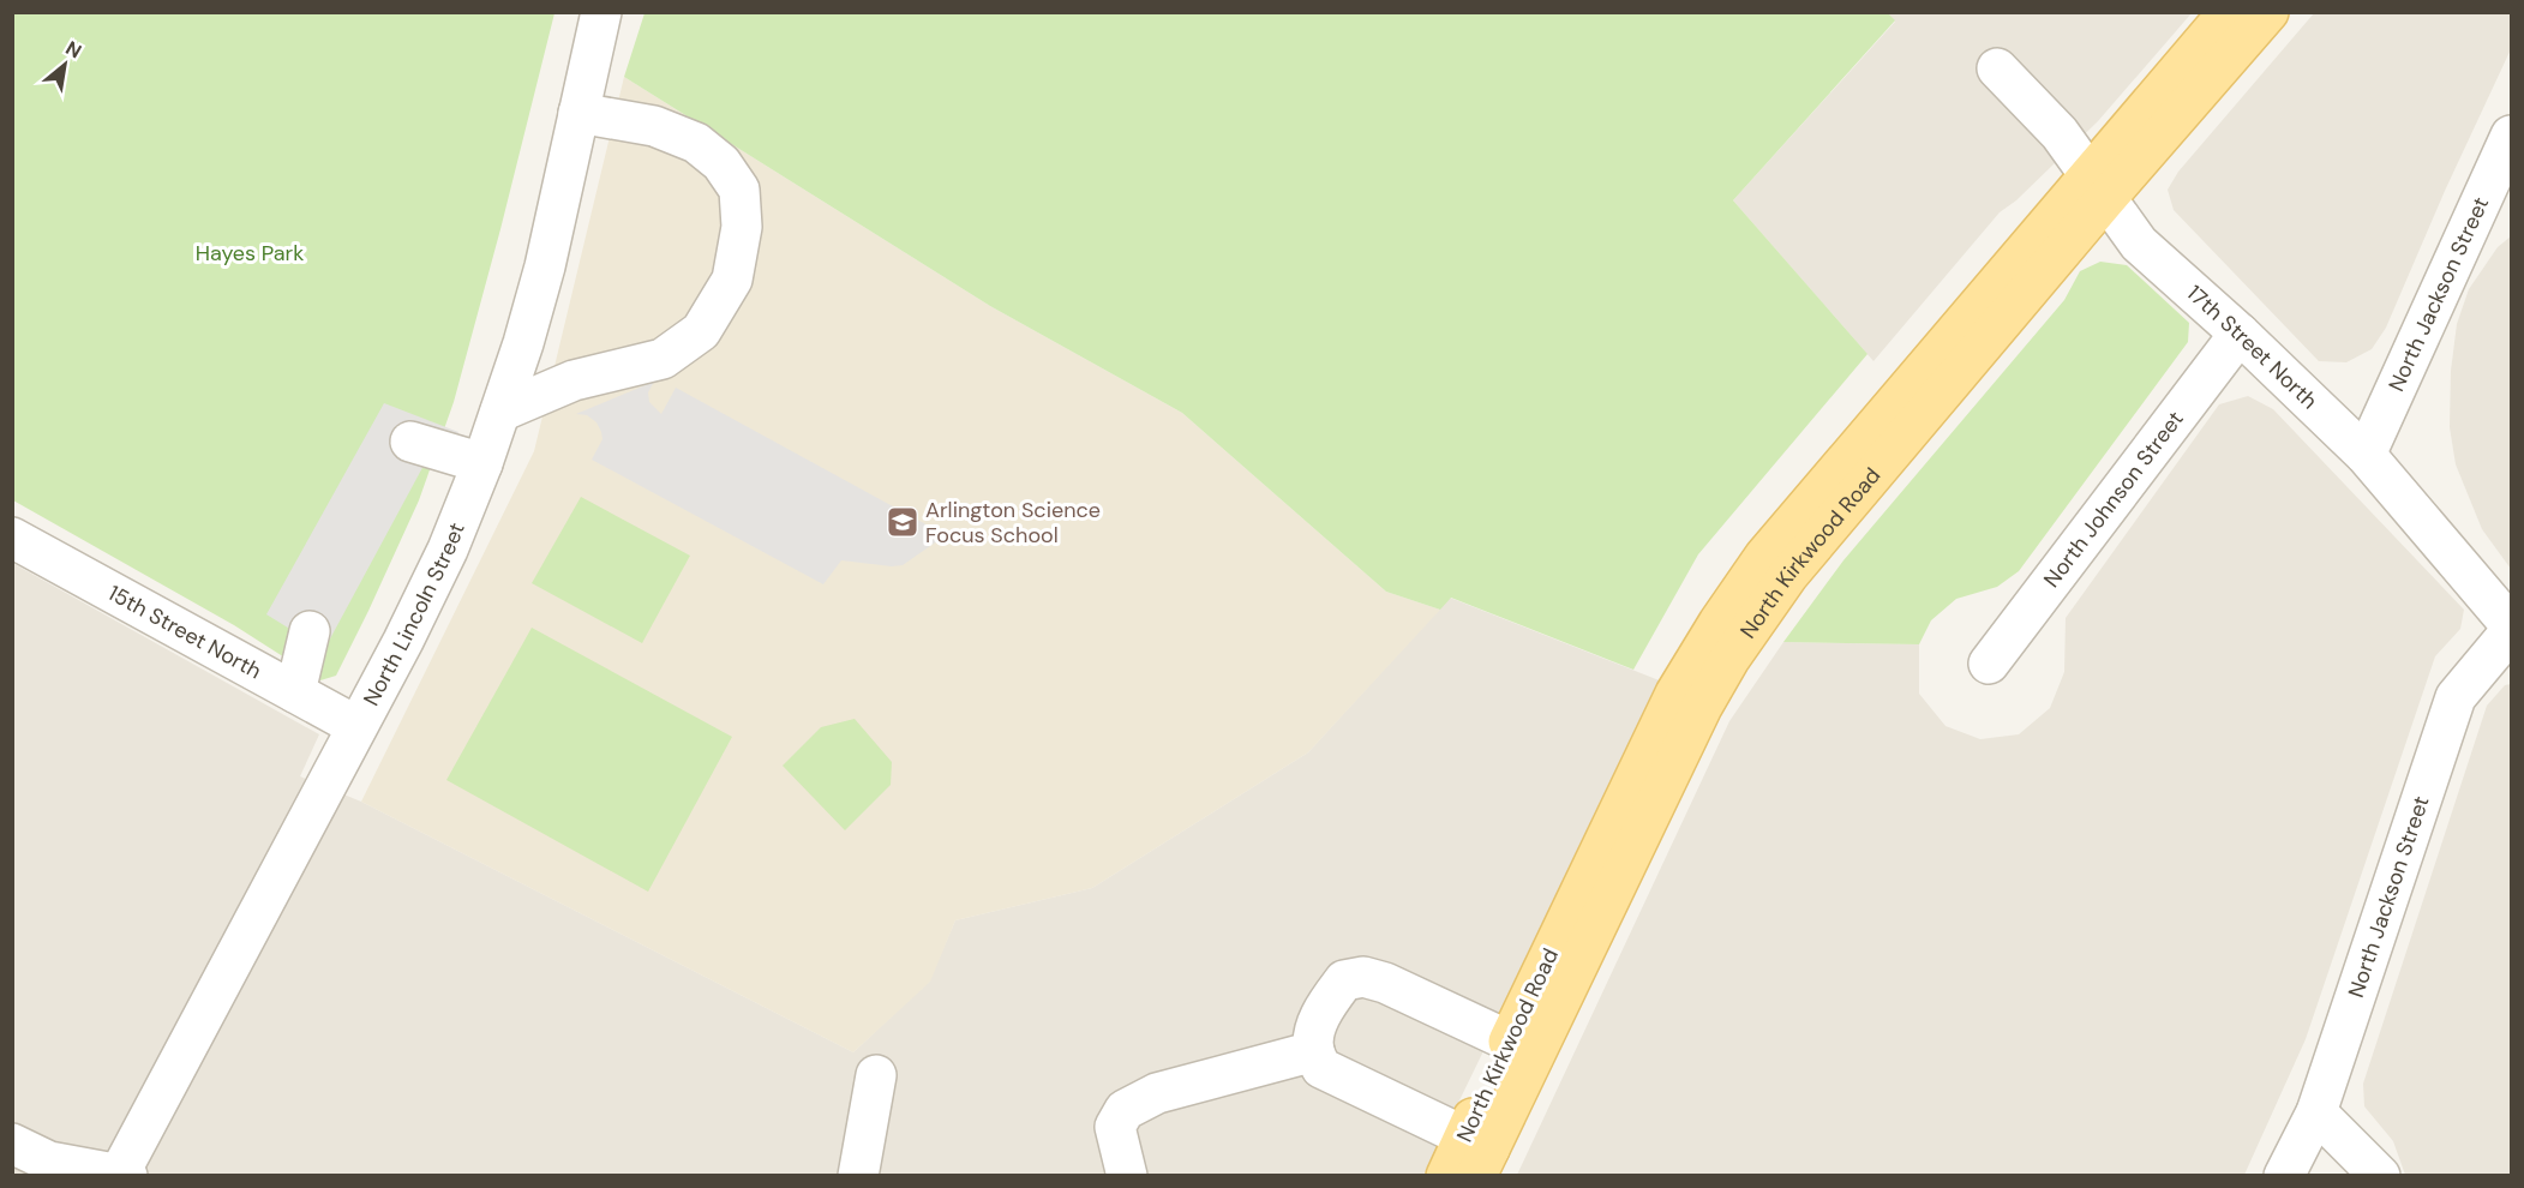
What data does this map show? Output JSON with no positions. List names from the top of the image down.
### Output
{
  "streets": {
    "main road": ["North Kirkwood Road"],
    "street": [
      "North Jackson Street",
      "17th Street North",
      "North Johnson Street",
      "North Lincoln Street",
      "15th Street North"
    ]
  },
  "crossings": [
    ["North Jackson Street", "17th Street North"],
    ["17th Street North", "North Johnson Street"],
    ["17th Street North", "North Kirkwood Road"],
    ["North Lincoln Street", "15th Street North"]
  ],
  "parks": ["Hayes Park"],
  "places": {
    "school or university": ["Arlington Science Focus School"]
  },
  "north": "top right"
}
